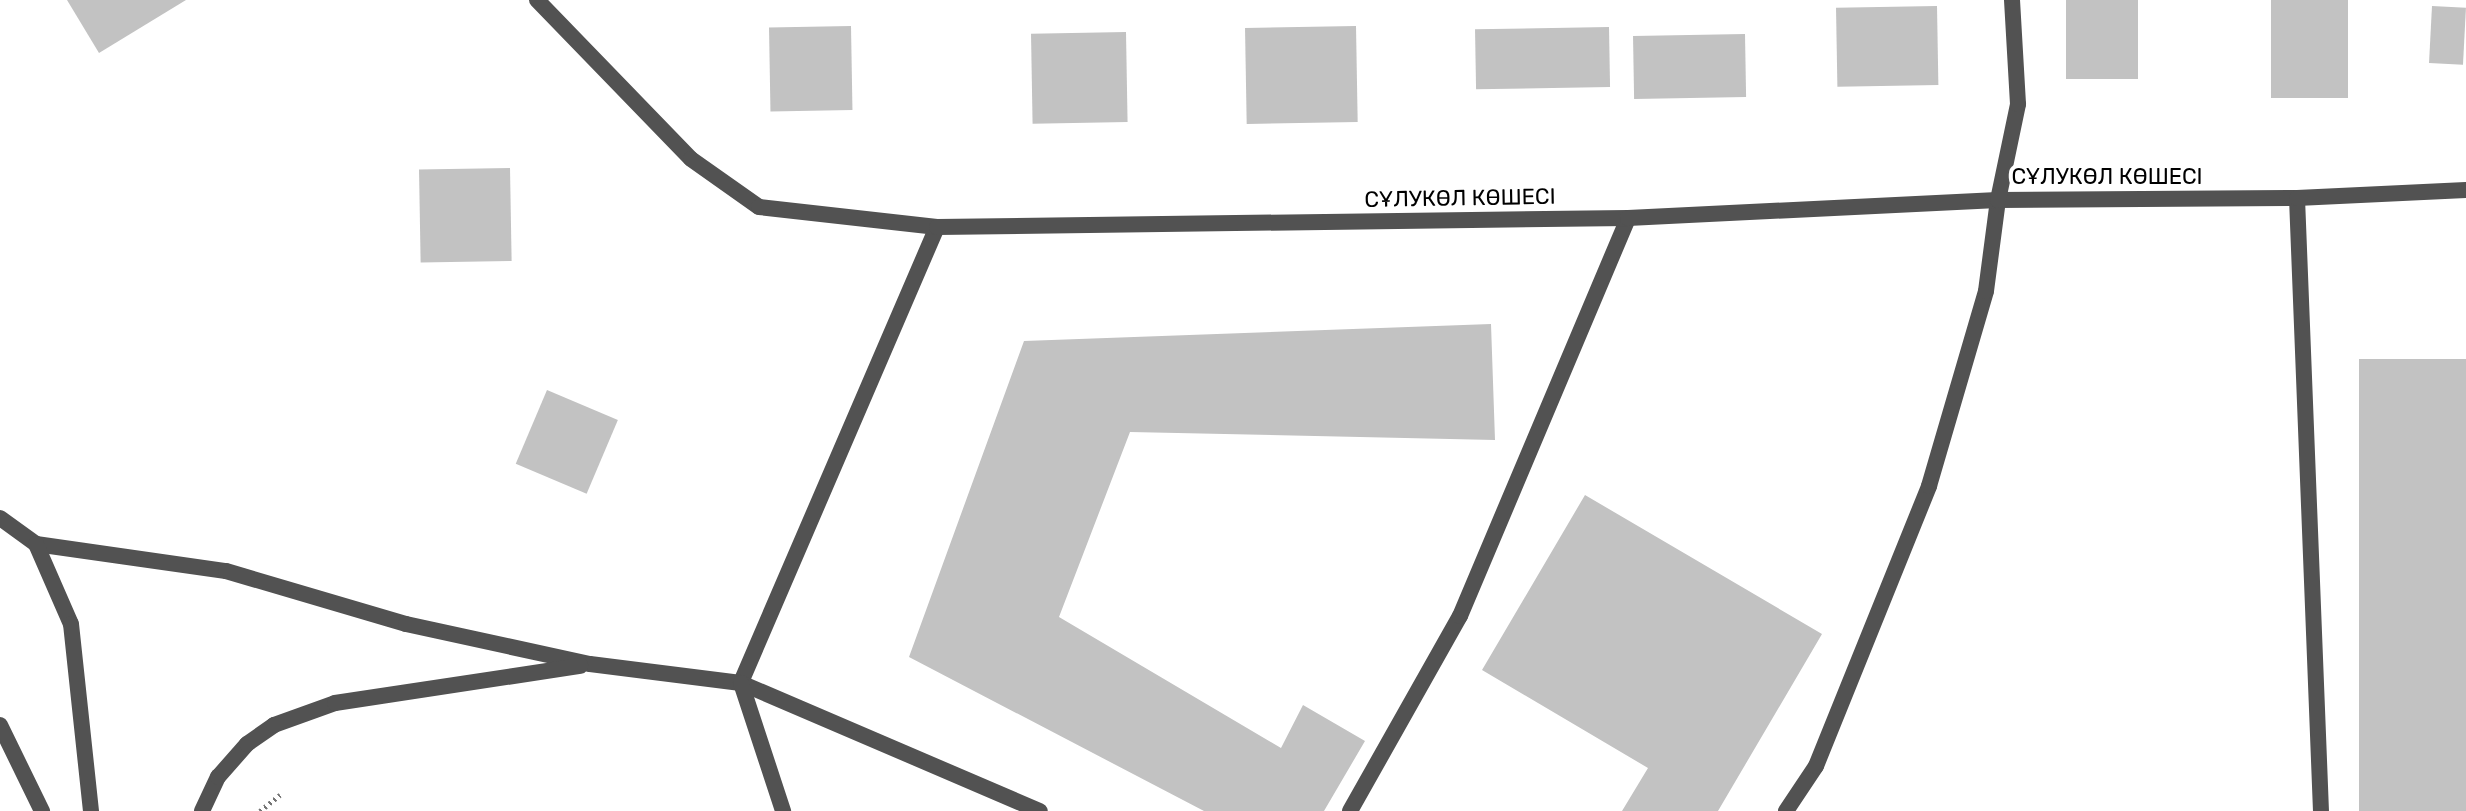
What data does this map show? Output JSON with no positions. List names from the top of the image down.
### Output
{
  "streets": {
    "street": ["СҰЛУКӨЛ КӨШЕСІ"]
  }
}
